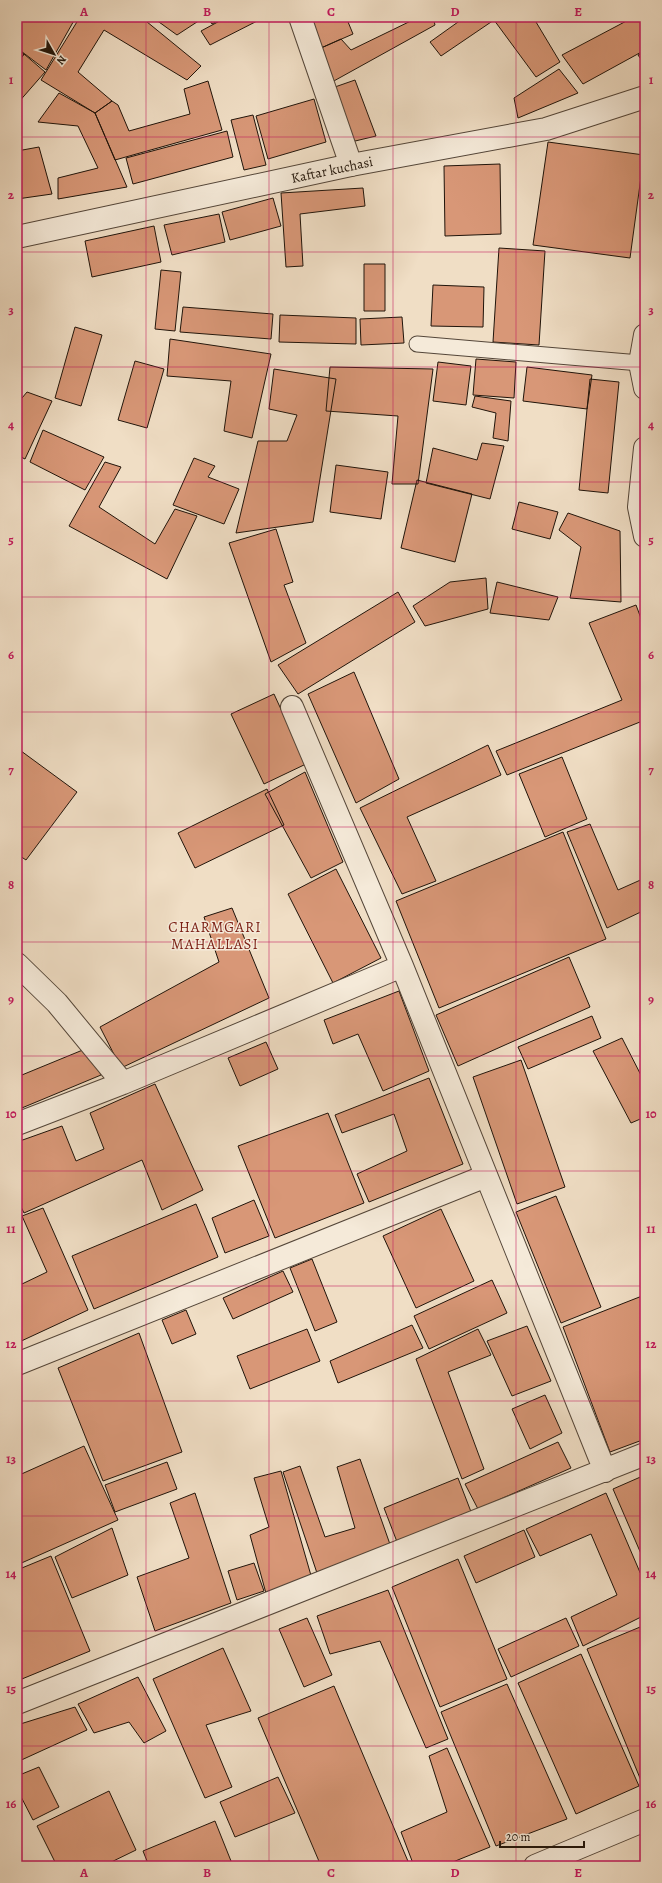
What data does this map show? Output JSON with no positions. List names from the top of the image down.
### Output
{
  "streets": {
    "street": ["Kaftar kuchasi"]
  },
  "districts": ["CHARMGARI MAHALLASI"],
  "scale_bar": "20 m",
  "north": "bottom right",
  "grid": {
    "columns": [
      "A",
      "B",
      "C",
      "D",
      "E"
    ],
    "rows": [
      "1",
      "2",
      "3",
      "4",
      "5",
      "6",
      "7",
      "8",
      "9",
      "10",
      "11",
      "12",
      "13",
      "14",
      "15",
      "16"
    ]
  }
}
